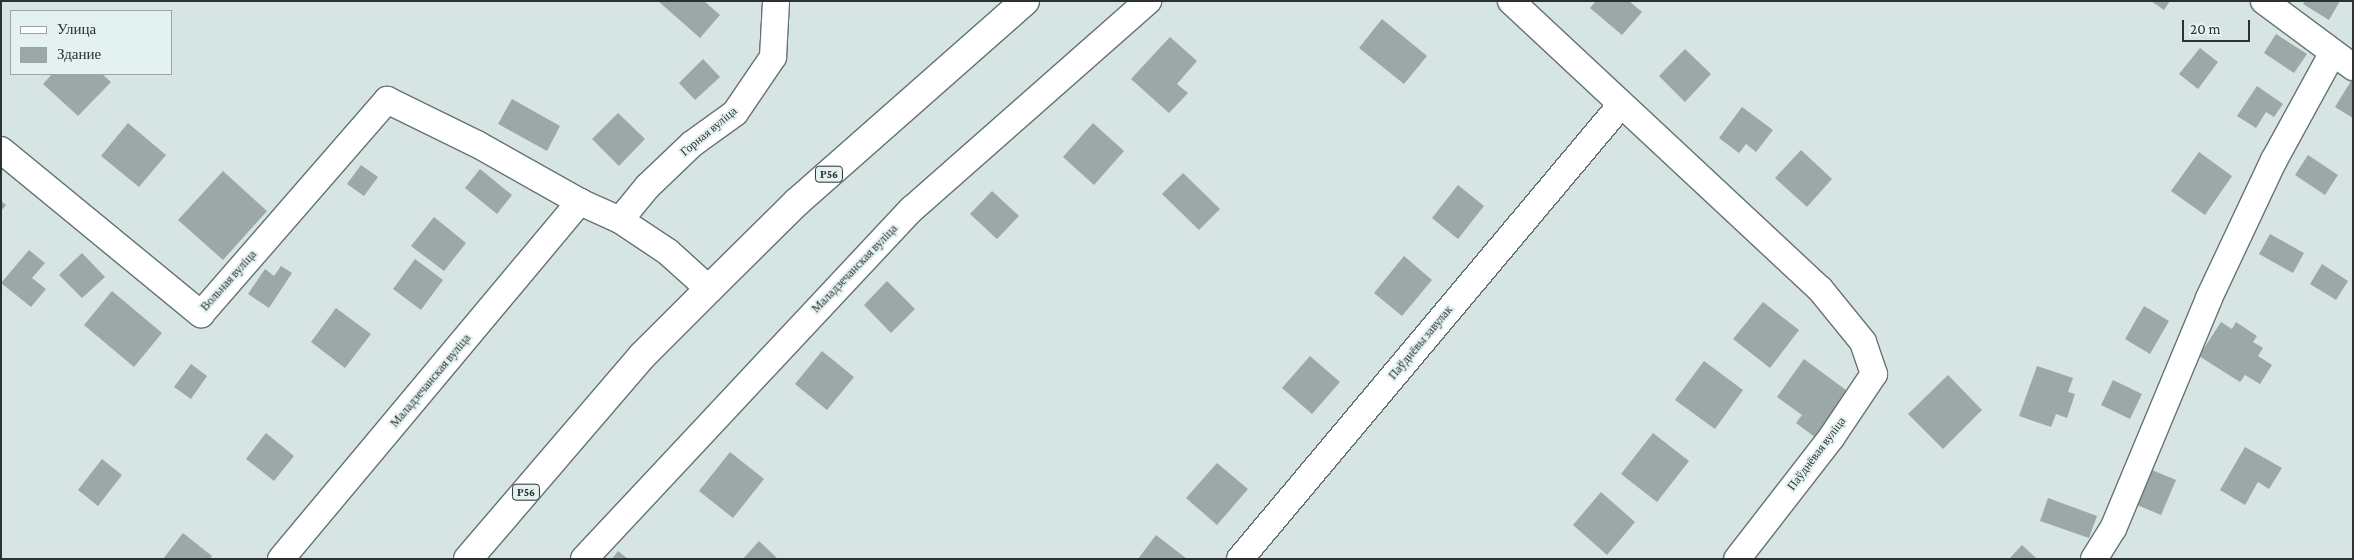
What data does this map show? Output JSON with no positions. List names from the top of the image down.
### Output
{
  "streets": {
    "main road": ["Р56"],
    "street": [
      "Горная вуліца",
      "Маладзечанская вуліца",
      "Вольная вуліца",
      "Паўднёвы завулак",
      "Паўднёвая вуліца"
    ]
  },
  "crossings": [
    ["Маладзечанская вуліца", "Вольная вуліца"],
    ["Паўднёвы завулак", "Паўднёвая вуліца"]
  ],
  "legend": ["Улица", "Здание"],
  "scale_bar": "20 m"
}
